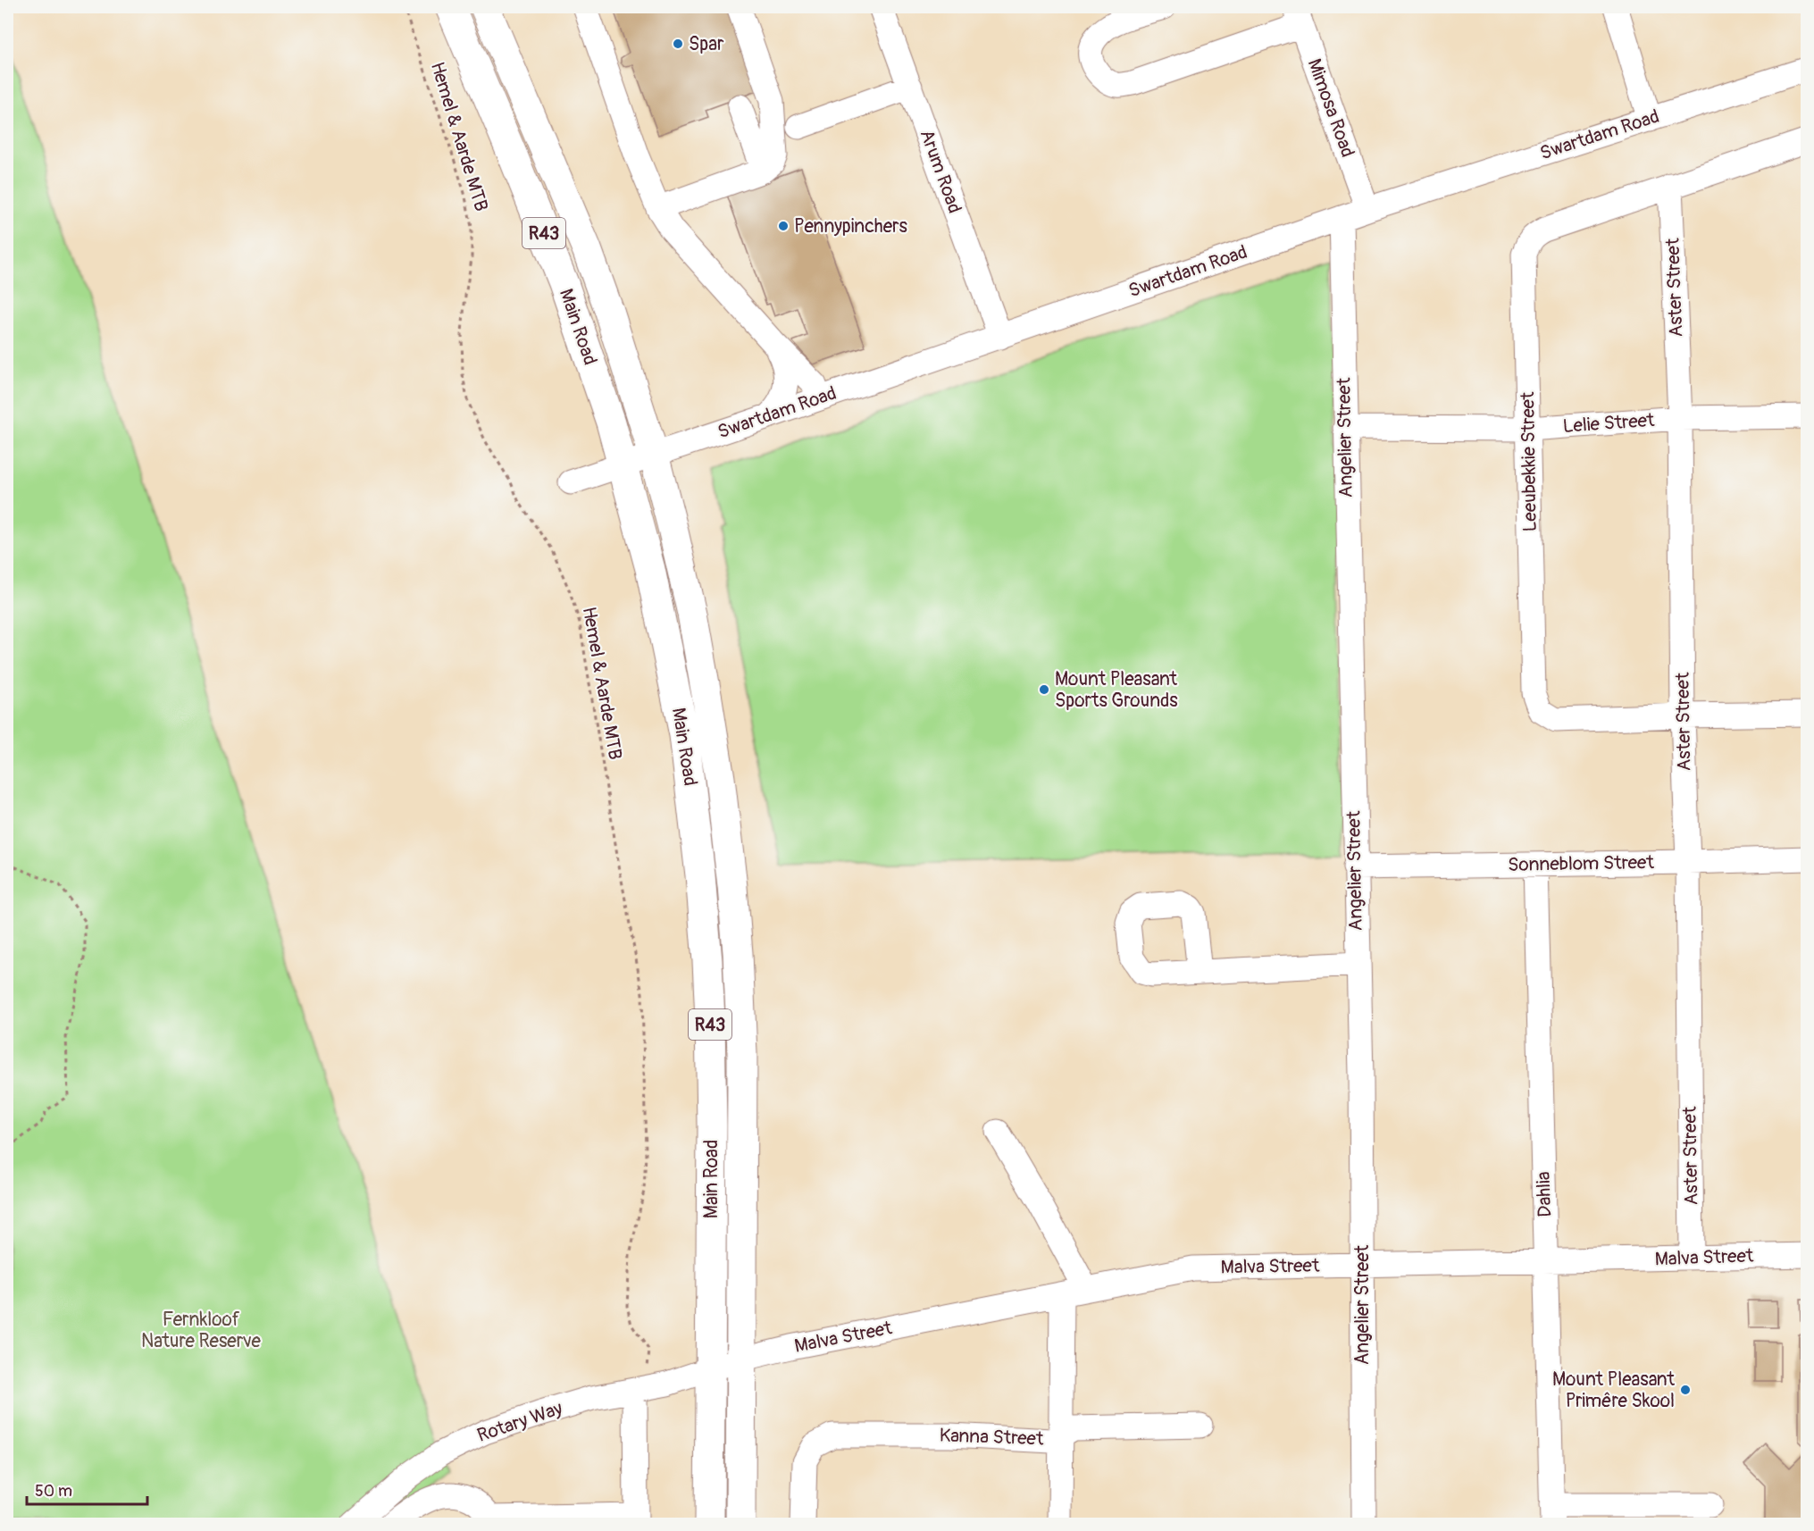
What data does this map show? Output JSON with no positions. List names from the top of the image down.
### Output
{
  "streets": {
    "main road": ["R43", "Main Road"],
    "street": [
      "Mimosa Road",
      "Swartdam Road",
      "Arum Road",
      "Aster Street",
      "Lelie Street",
      "Angelier Street",
      "Leeubekkie Street",
      "Sonneblom Street",
      "Dahlia",
      "Malva Street",
      "Rotary Way",
      "Kanna Street"
    ],
    "path": ["Hemel & Aarde MTB"]
  },
  "crossings": [
    ["Mimosa Road", "Swartdam Road"],
    ["Swartdam Road", "Arum Road"],
    ["Swartdam Road", "Main Road"],
    ["Swartdam Road", "Angelier Street"],
    ["Hemel & Aarde MTB", "Rotary Way"],
    ["Aster Street", "Lelie Street"],
    ["Aster Street", "Leeubekkie Street"],
    ["Aster Street", "Sonneblom Street"],
    ["Aster Street", "Malva Street"],
    ["Main Road", "Malva Street"],
    ["Main Road", "Rotary Way"],
    ["Lelie Street", "Angelier Street"],
    ["Lelie Street", "Leeubekkie Street"],
    ["Angelier Street", "Sonneblom Street"],
    ["Angelier Street", "Malva Street"],
    ["Sonneblom Street", "Dahlia"],
    ["Dahlia", "Malva Street"],
    ["Malva Street", "Rotary Way"]
  ],
  "parks": ["Fernkloof Nature Reserve"],
  "places": [
    "Spar",
    "Pennypinchers",
    "Mount Pleasant Sports Grounds",
    "Mount Pleasant Primêre Skool"
  ],
  "scale_bar": "50 m"
}
